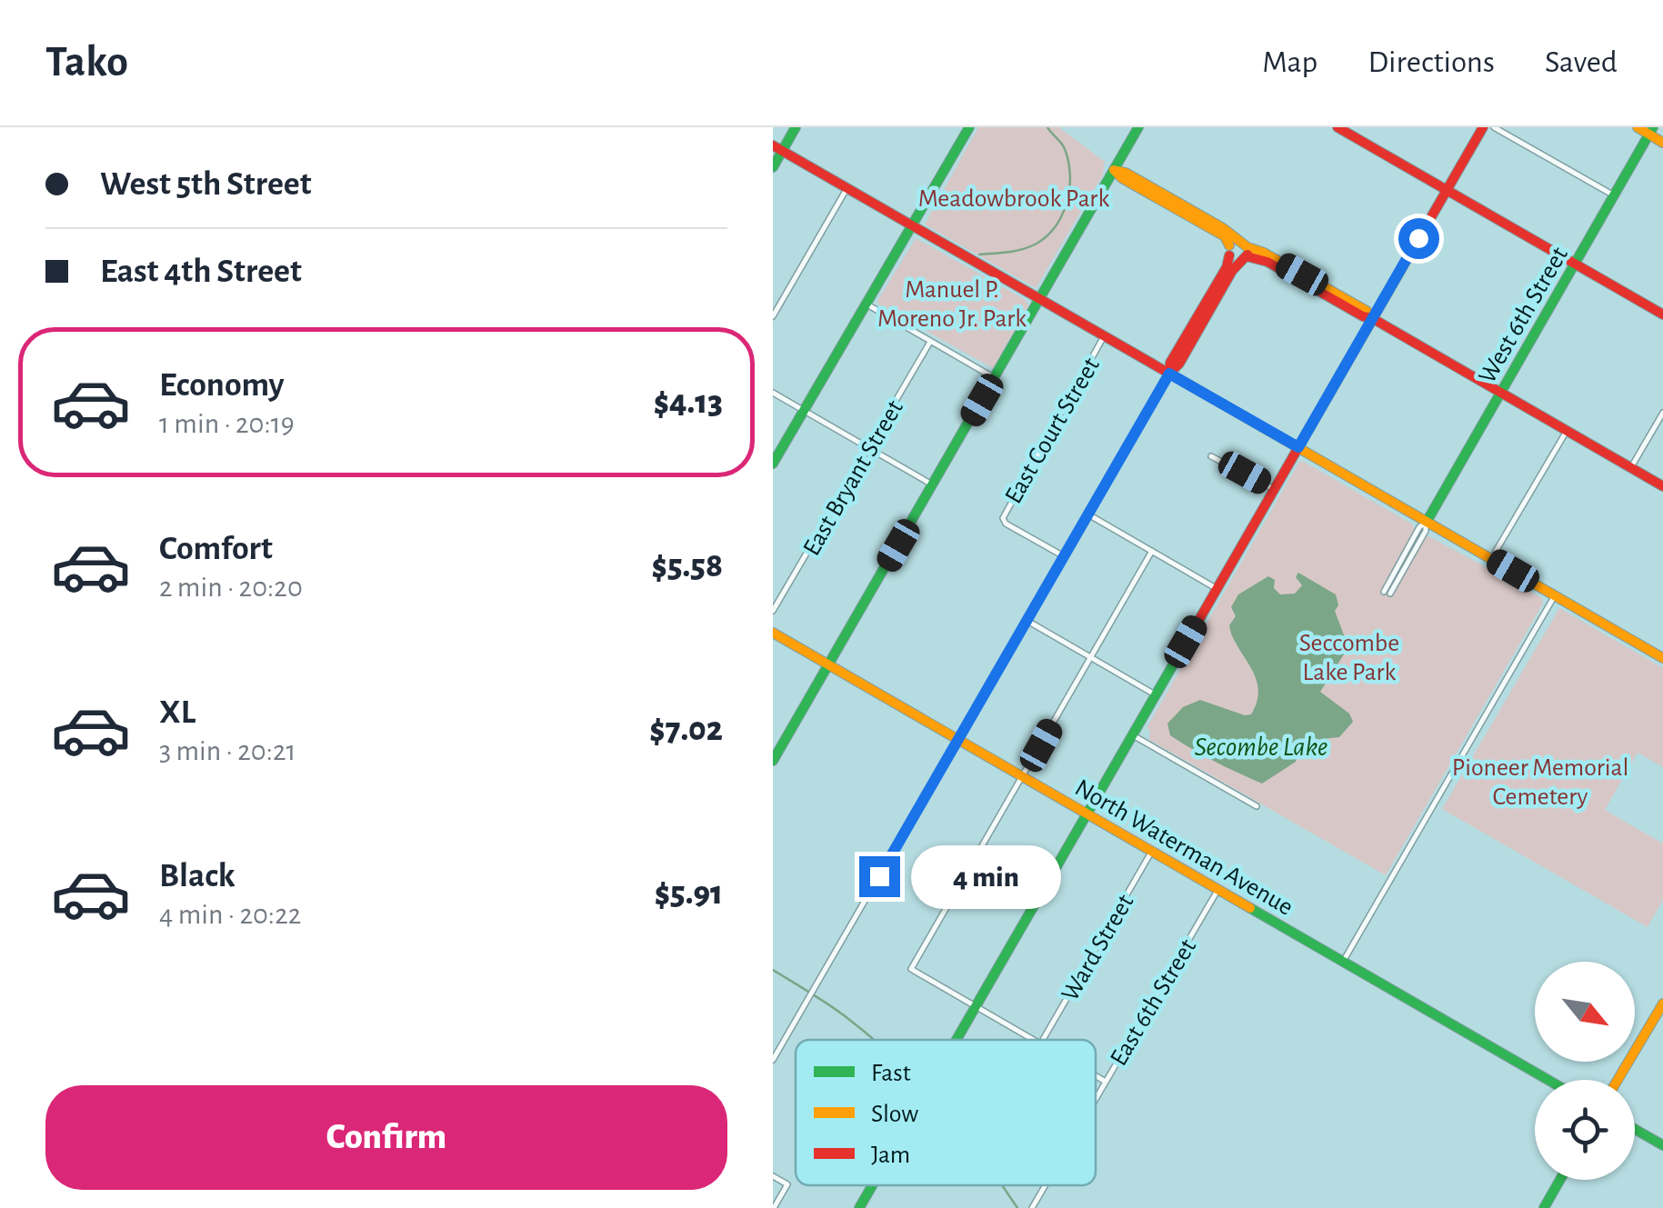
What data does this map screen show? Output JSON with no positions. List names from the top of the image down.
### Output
{
  "streets": {
    "street": [
      "West 6th Street",
      "East Court Street",
      "East Bryant Street",
      "North Waterman Avenue",
      "Ward Street",
      "East 6th Street"
    ]
  },
  "crossings": [
    ["North Waterman Avenue", "Ward Street"],
    ["North Waterman Avenue", "East 6th Street"]
  ],
  "water": ["Secombe Lake"],
  "parks": [
    "Meadowbrook Park",
    "Manuel P. Moreno Jr. Park",
    "Seccombe Lake Park",
    "Pioneer Memorial Cemetery"
  ],
  "legend": ["Fast", "Slow", "Jam"],
  "north": "bottom right",
  "page": {
    "header": "Tako",
    "nav": ["Map", "Directions", "Saved"],
    "banner": ["West 5th Street", "East 4th Street"],
    "list": [
      {
        "name": "Economy",
        "note": "1 min · 20:19",
        "value": "$4.13"
      },
      {
        "name": "Comfort",
        "note": "2 min · 20:20",
        "value": "$5.58"
      },
      {
        "name": "XL",
        "note": "3 min · 20:21",
        "value": "$7.02"
      },
      {
        "name": "Black",
        "note": "4 min · 20:22",
        "value": "$5.91"
      }
    ],
    "bubble": "4 min",
    "buttons": "Confirm"
  }
}
